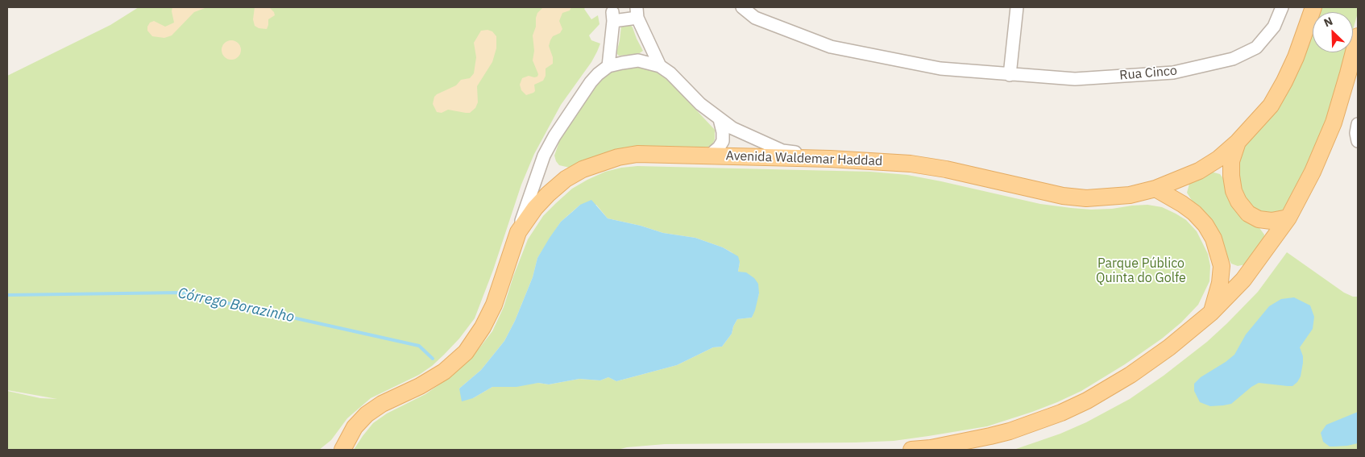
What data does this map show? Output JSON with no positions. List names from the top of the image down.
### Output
{
  "streets": {
    "main road": ["Avenida Waldemar Haddad"],
    "street": ["Rua Cinco"]
  },
  "water": ["Córrego Borazinho"],
  "parks": ["Parque Público Quinta do Golfe"],
  "north": "top left"
}
